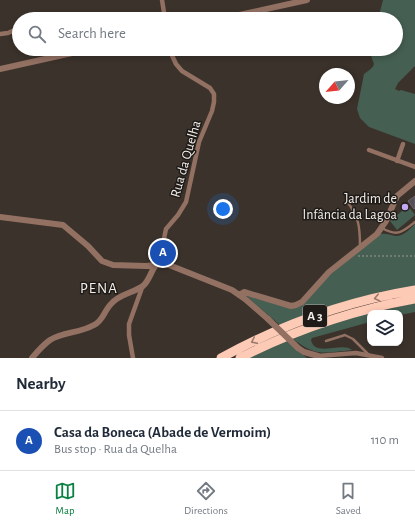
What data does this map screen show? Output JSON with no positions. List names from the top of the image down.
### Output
{
  "streets": {
    "highway": ["A 3"],
    "street": ["Rua da Quelha"]
  },
  "districts": ["PENA"],
  "places": ["Jardim de Infância da Lagoa"],
  "north": "bottom left",
  "page": {
    "search": "Search here",
    "pins": "A",
    "heading": "Nearby",
    "list": [
      {
        "mark": "A",
        "name": "Casa da Boneca (Abade de Vermoim)",
        "note": "Bus stop · Rua da Quelha",
        "value": "110 m"
      }
    ],
    "nav": ["Map", "Directions", "Saved"]
  }
}
